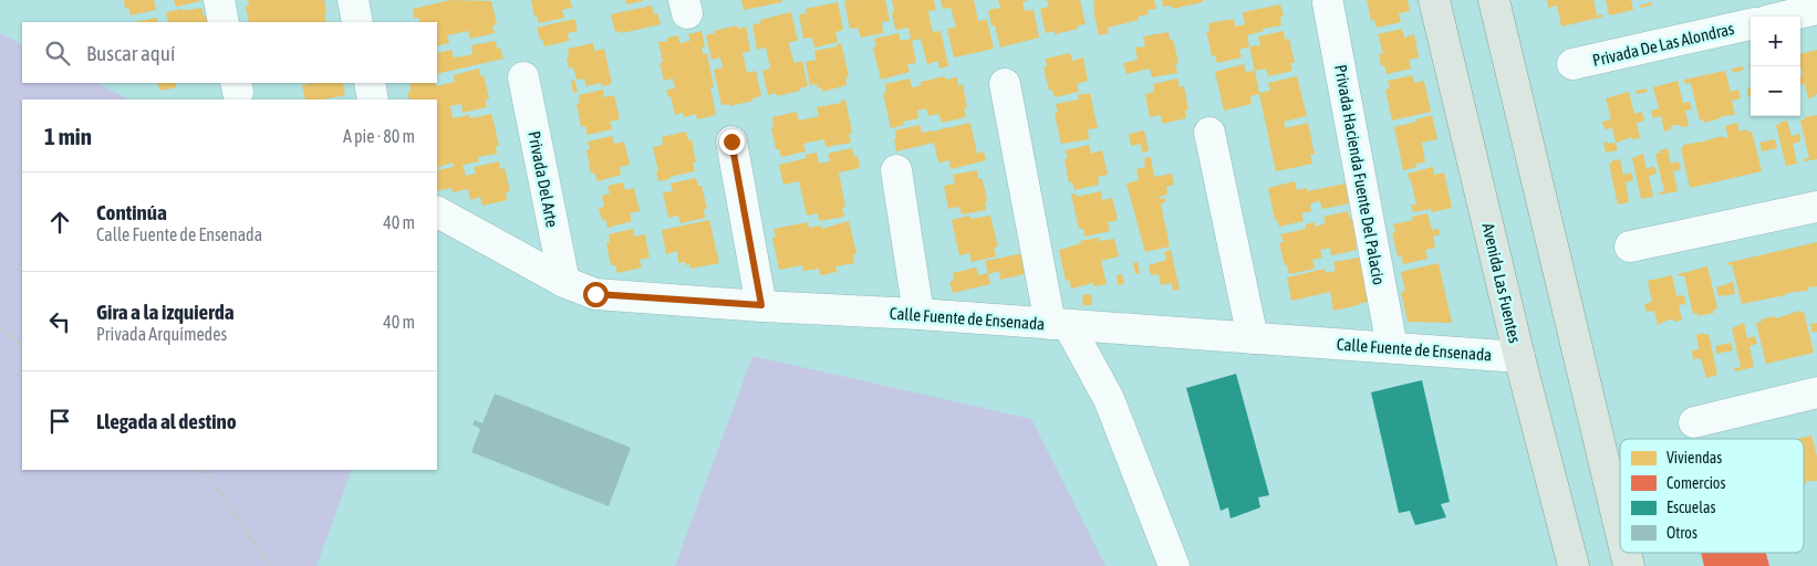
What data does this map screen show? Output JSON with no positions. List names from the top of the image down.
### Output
{
  "streets": {
    "main road": ["Avenida Las Fuentes"],
    "street": [
      "Privada De Las Alondras",
      "Privada Hacienda Fuente Del Palacio",
      "Privada Del Arte",
      "Calle Fuente de Ensenada"
    ]
  },
  "crossings": [
    ["Privada Hacienda Fuente Del Palacio", "Calle Fuente de Ensenada"],
    ["Privada Del Arte", "Calle Fuente de Ensenada"],
    ["Avenida Las Fuentes", "Calle Fuente de Ensenada"]
  ],
  "legend": [
    "Viviendas",
    "Comercios",
    "Escuelas",
    "Otros"
  ],
  "page": {
    "map_buttons": ["+", "−"],
    "search": "Buscar aquí",
    "heading": ["1 min", "A pie · 80 m"],
    "list": [
      ["Continúa", "Calle Fuente de Ensenada", "40 m"],
      ["Gira a la izquierda", "Privada Arquímedes", "40 m"],
      "Llegada al destino"
    ]
  }
}
